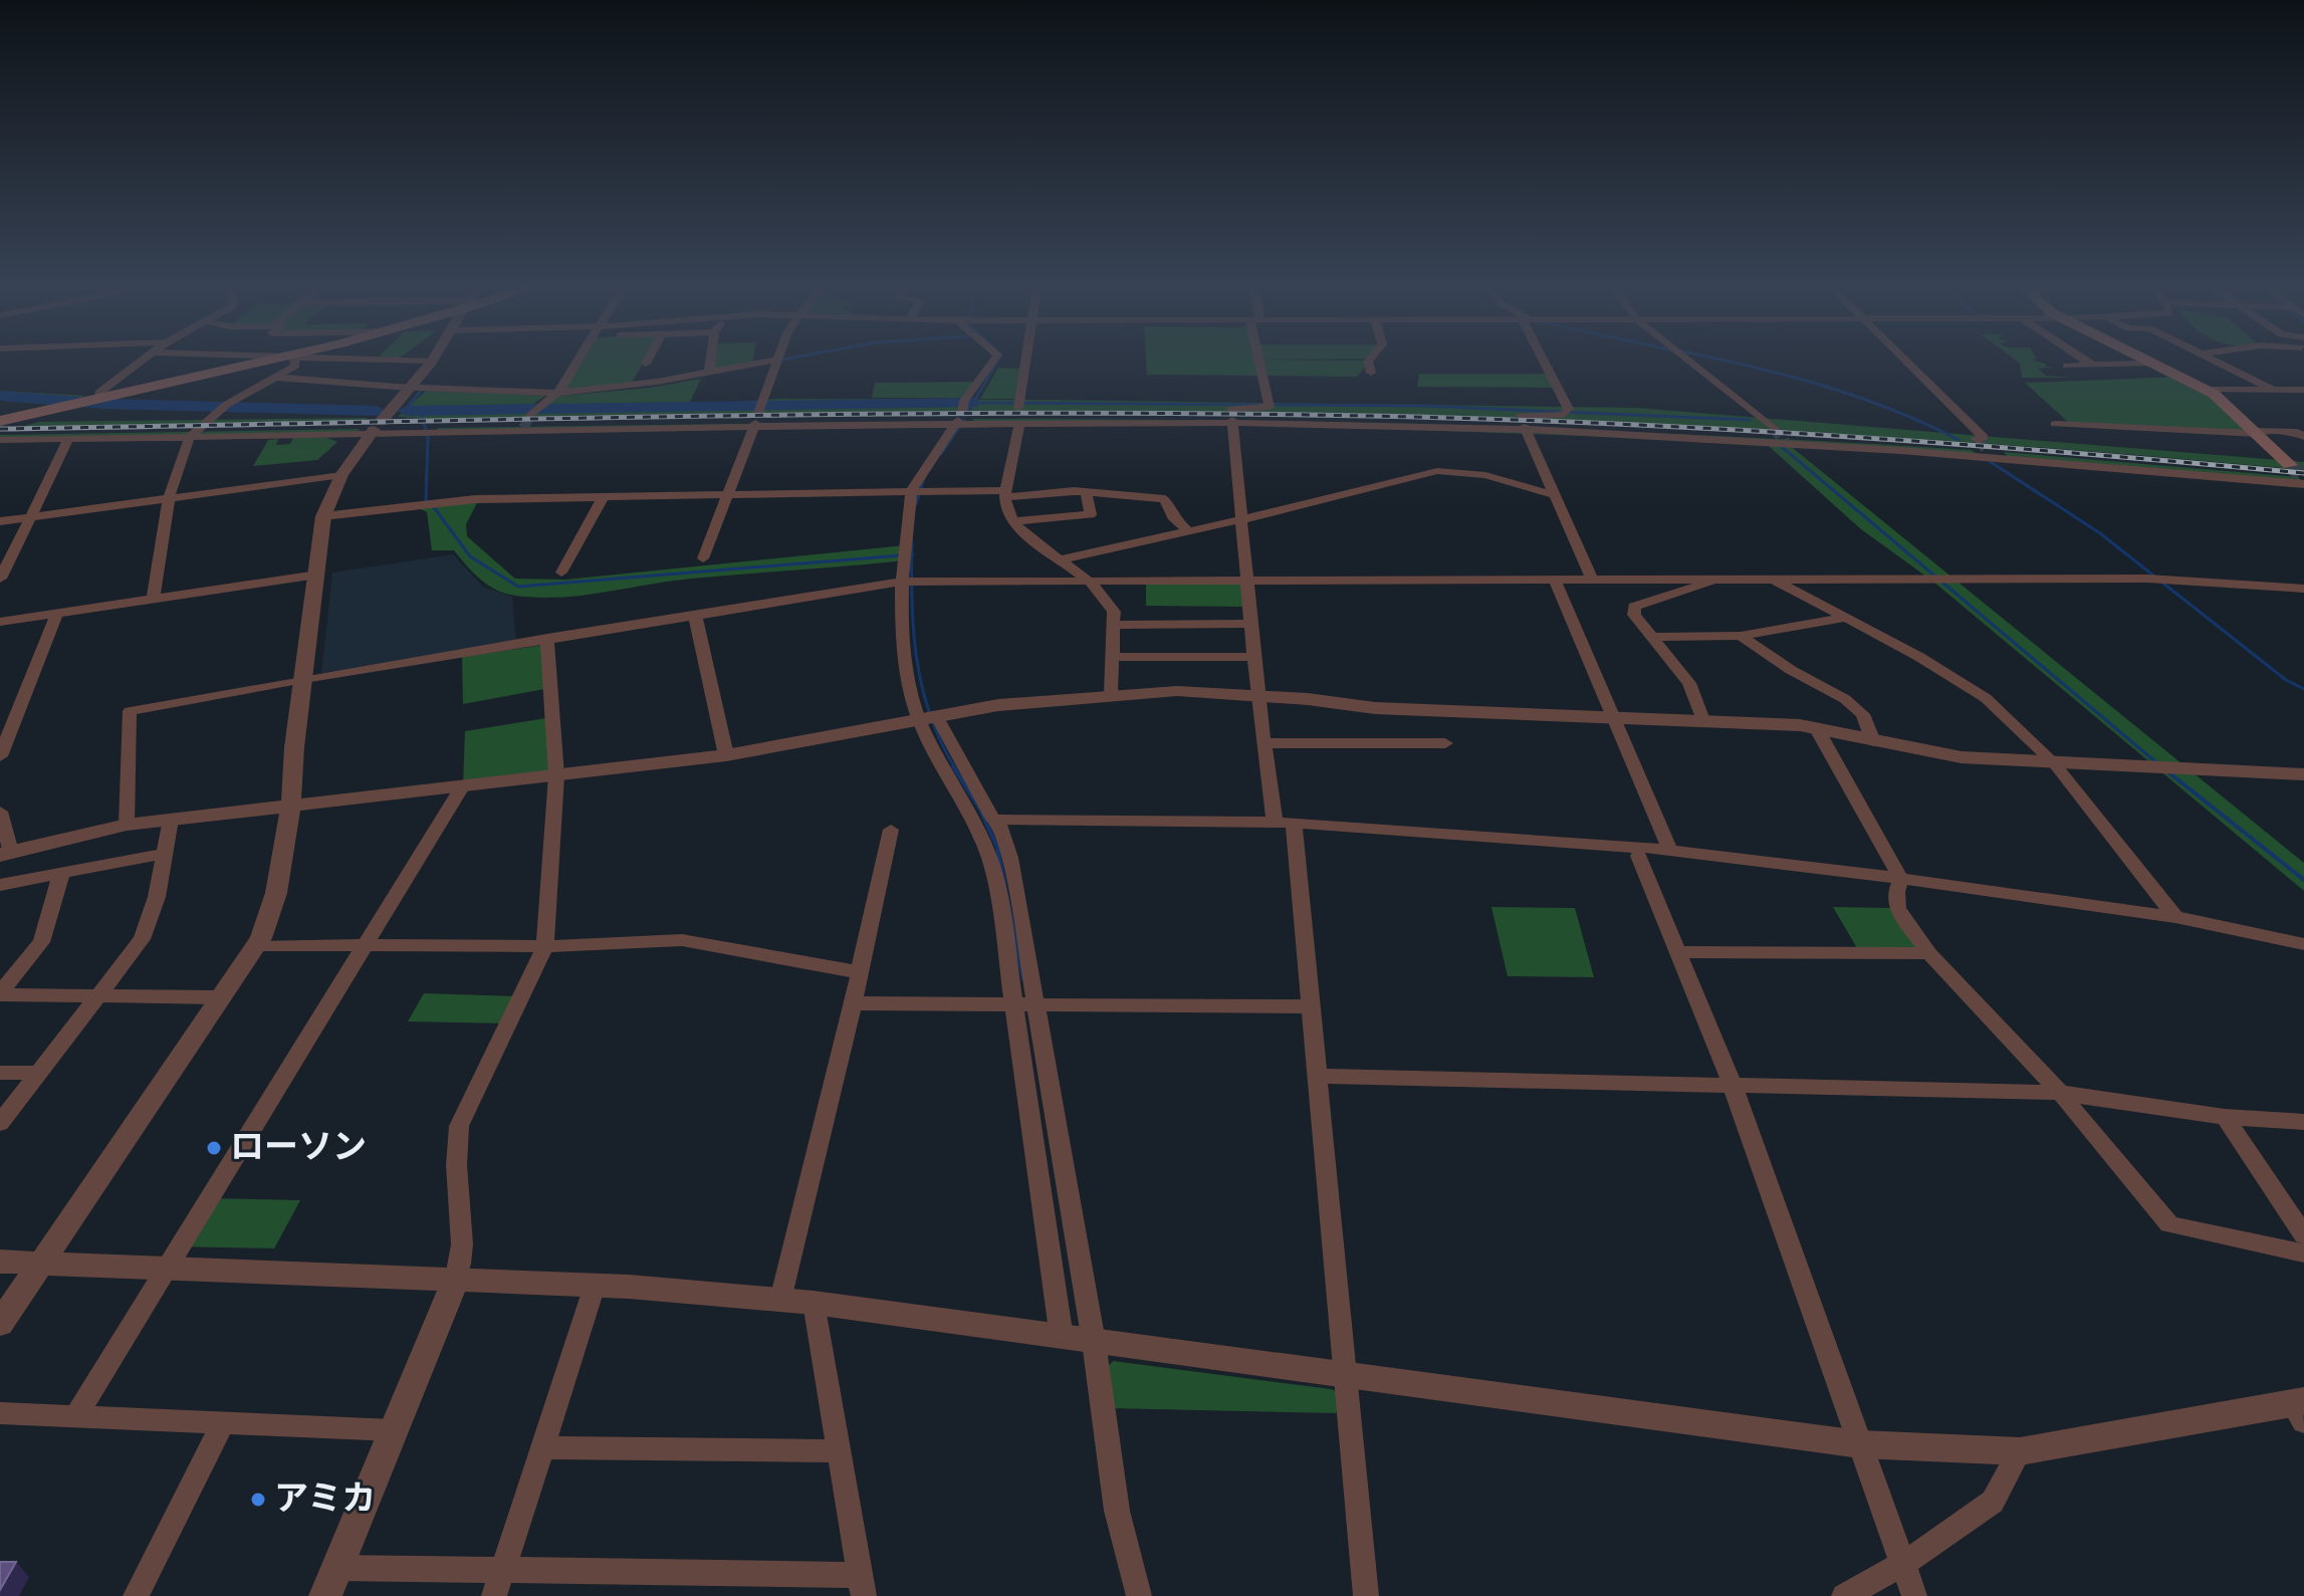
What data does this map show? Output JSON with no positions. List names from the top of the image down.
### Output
{
  "places": ["ローソン", "アミカ"]
}
